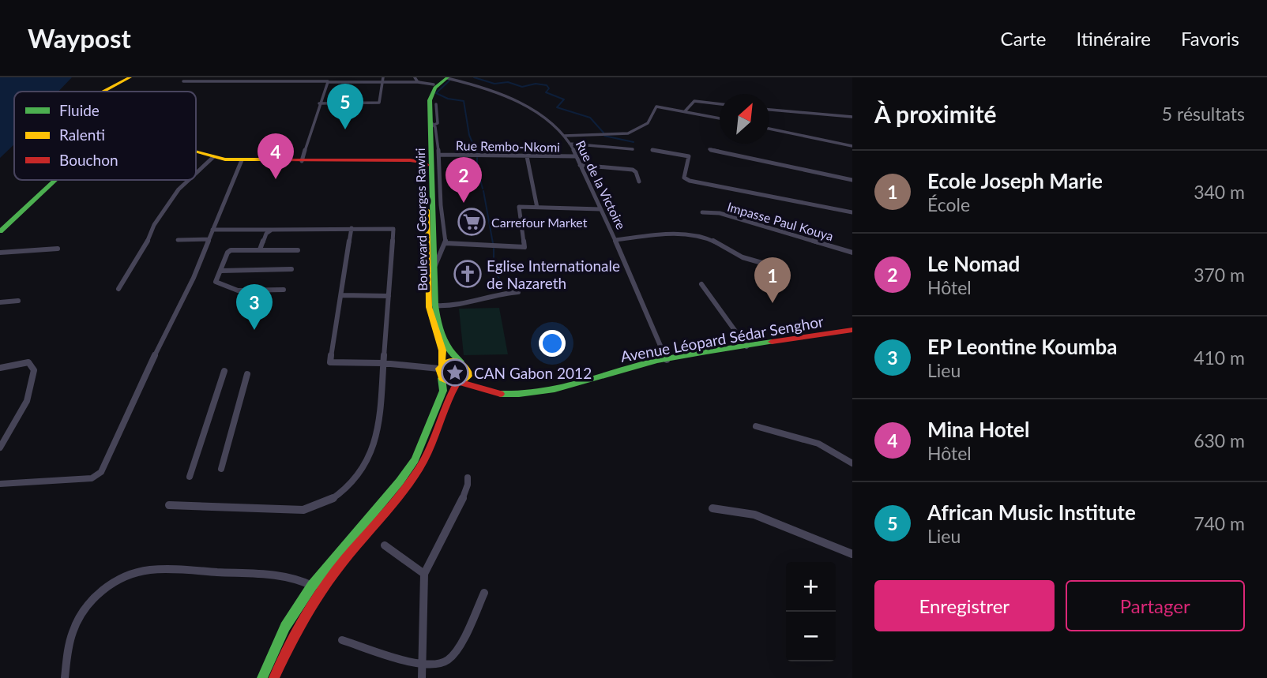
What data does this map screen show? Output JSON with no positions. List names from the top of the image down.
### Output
{
  "streets": {
    "main road": ["Boulevard Georges Rawiri", "Avenue Léopard Sédar Senghor"],
    "street": ["Rue Rembo-Nkomi", "Rue de la Victoire", "Impasse Paul Kouya"]
  },
  "crossings": [
    ["Rue Rembo-Nkomi", "Rue de la Victoire"],
    ["Rue de la Victoire", "Boulevard Georges Rawiri"],
    ["Rue de la Victoire", "Avenue Léopard Sédar Senghor"]
  ],
  "places": {
    "supermarket": ["Carrefour Market"],
    "church": ["Eglise Internationale de Nazareth"],
    "place": ["CAN Gabon 2012"]
  },
  "legend": ["Fluide", "Ralenti", "Bouchon"],
  "north": "top right",
  "page": {
    "header": "Waypost",
    "nav": ["Carte", "Itinéraire", "Favoris"],
    "heading": ["À proximité", "5 résultats"],
    "pins": [
      "5",
      "4",
      "2",
      "1",
      "3"
    ],
    "list": [
      {
        "mark": "1",
        "name": "Ecole Joseph Marie",
        "note": "École",
        "value": "340 m"
      },
      {
        "mark": "2",
        "name": "Le Nomad",
        "note": "Hôtel",
        "value": "370 m"
      },
      {
        "mark": "3",
        "name": "EP Leontine Koumba",
        "note": "Lieu",
        "value": "410 m"
      },
      {
        "mark": "4",
        "name": "Mina Hotel",
        "note": "Hôtel",
        "value": "630 m"
      },
      {
        "mark": "5",
        "name": "African Music Institute",
        "note": "Lieu",
        "value": "740 m"
      }
    ],
    "map_buttons": ["+", "−"],
    "buttons": ["Enregistrer", "Partager"]
  }
}
